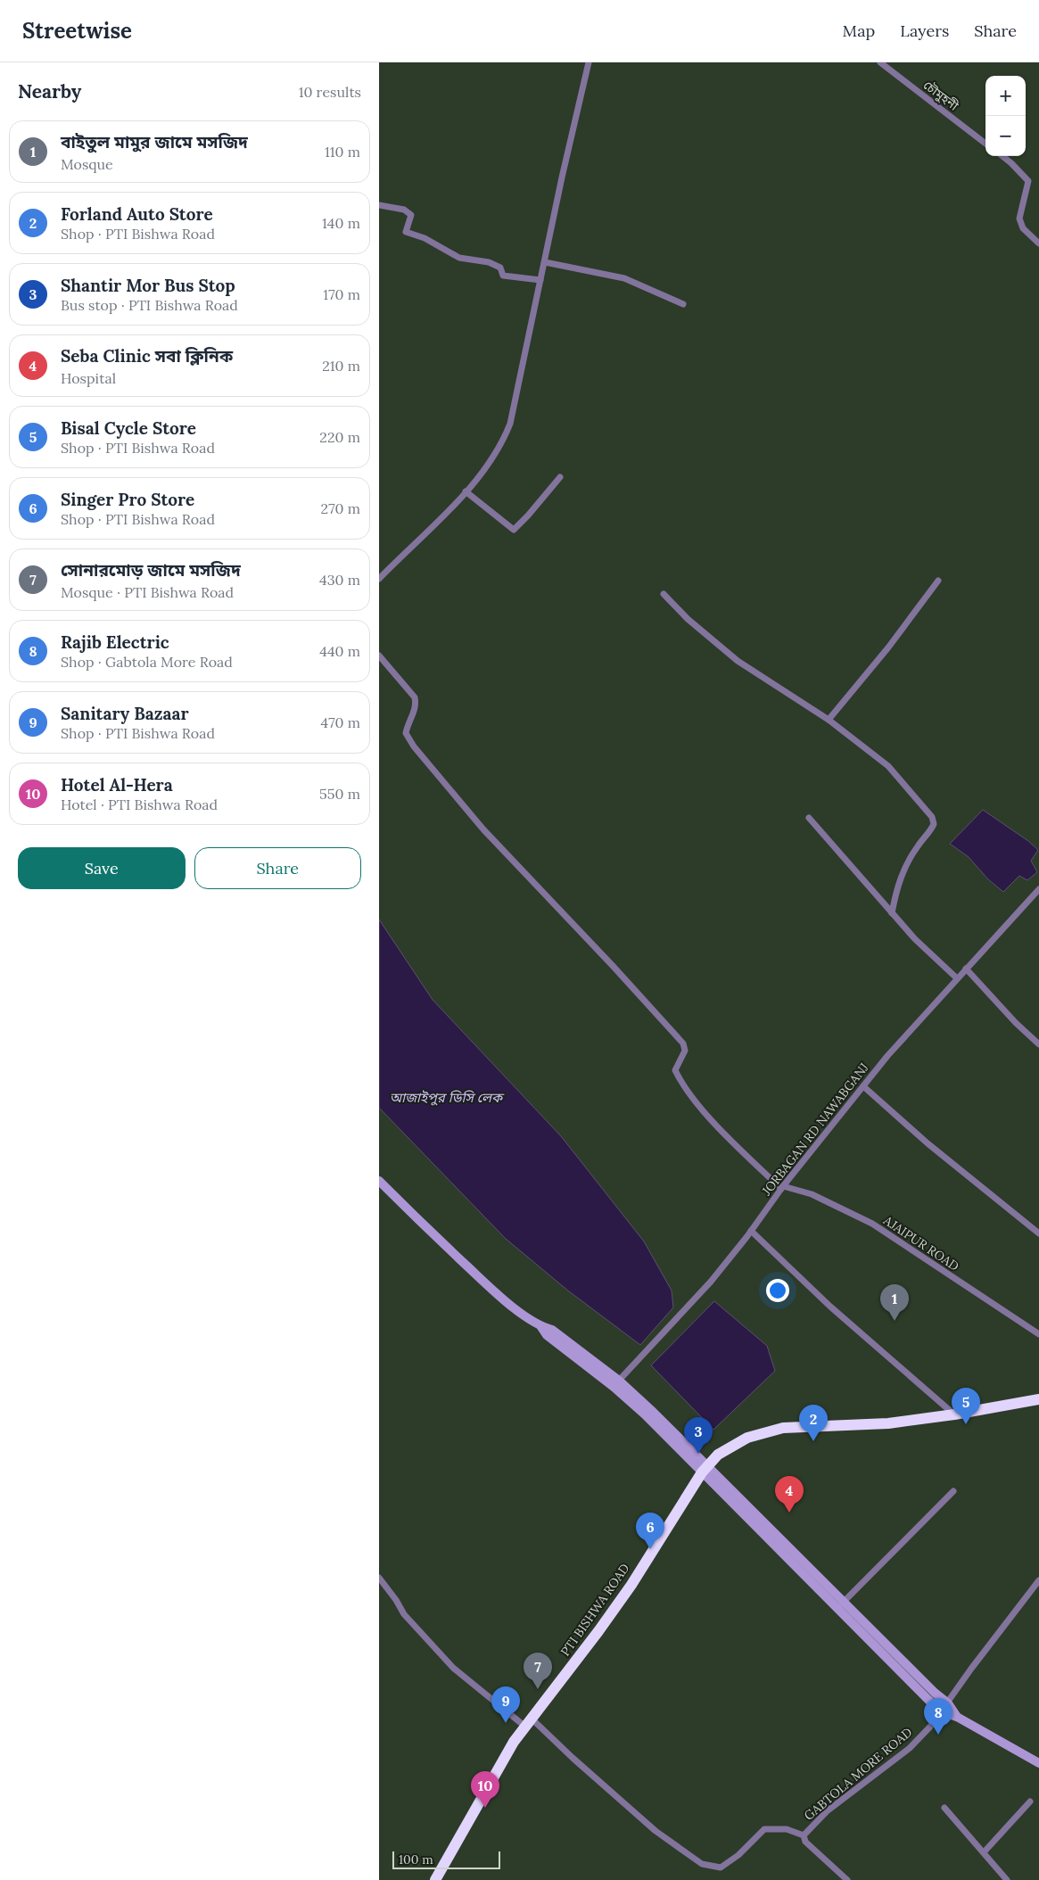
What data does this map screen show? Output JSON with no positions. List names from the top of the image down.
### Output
{
  "streets": {
    "highway": ["PTI BISHWA ROAD"],
    "street": [
      "চৌমুহনী",
      "JORBAGAN RD NAWABGANJ",
      "AJAIPUR ROAD",
      "GABTOLA MORE ROAD"
    ]
  },
  "crossings": [
    ["JORBAGAN RD NAWABGANJ", "AJAIPUR ROAD"]
  ],
  "water": ["আজাইপুর ডিসি লেক"],
  "scale_bar": "100 m",
  "page": {
    "header": "Streetwise",
    "nav": ["Map", "Layers", "Share"],
    "heading": ["Nearby", "10 results"],
    "map_buttons": ["+", "−"],
    "list": [
      {
        "mark": "1",
        "name": "বাইতুল মামুর জামে মসজিদ",
        "note": "Mosque",
        "value": "110 m"
      },
      {
        "mark": "2",
        "name": "Forland Auto Store",
        "note": "Shop · PTI Bishwa Road",
        "value": "140 m"
      },
      {
        "mark": "3",
        "name": "Shantir Mor Bus Stop",
        "note": "Bus stop · PTI Bishwa Road",
        "value": "170 m"
      },
      {
        "mark": "4",
        "name": "Seba Clinic সবা ক্লিনিক",
        "note": "Hospital",
        "value": "210 m"
      },
      {
        "mark": "5",
        "name": "Bisal Cycle Store",
        "note": "Shop · PTI Bishwa Road",
        "value": "220 m"
      },
      {
        "mark": "6",
        "name": "Singer Pro Store",
        "note": "Shop · PTI Bishwa Road",
        "value": "270 m"
      },
      {
        "mark": "7",
        "name": "সোনারমোড় জামে মসজিদ",
        "note": "Mosque · PTI Bishwa Road",
        "value": "430 m"
      },
      {
        "mark": "8",
        "name": "Rajib Electric",
        "note": "Shop · Gabtola More Road",
        "value": "440 m"
      },
      {
        "mark": "9",
        "name": "Sanitary Bazaar",
        "note": "Shop · PTI Bishwa Road",
        "value": "470 m"
      },
      {
        "mark": "10",
        "name": "Hotel Al-Hera",
        "note": "Hotel · PTI Bishwa Road",
        "value": "550 m"
      }
    ],
    "buttons": ["Save", "Share"],
    "pins": [
      "1",
      "5",
      "2",
      "3",
      "4",
      "6",
      "7",
      "9",
      "8",
      "10"
    ],
    "scale": "100 m"
  }
}
